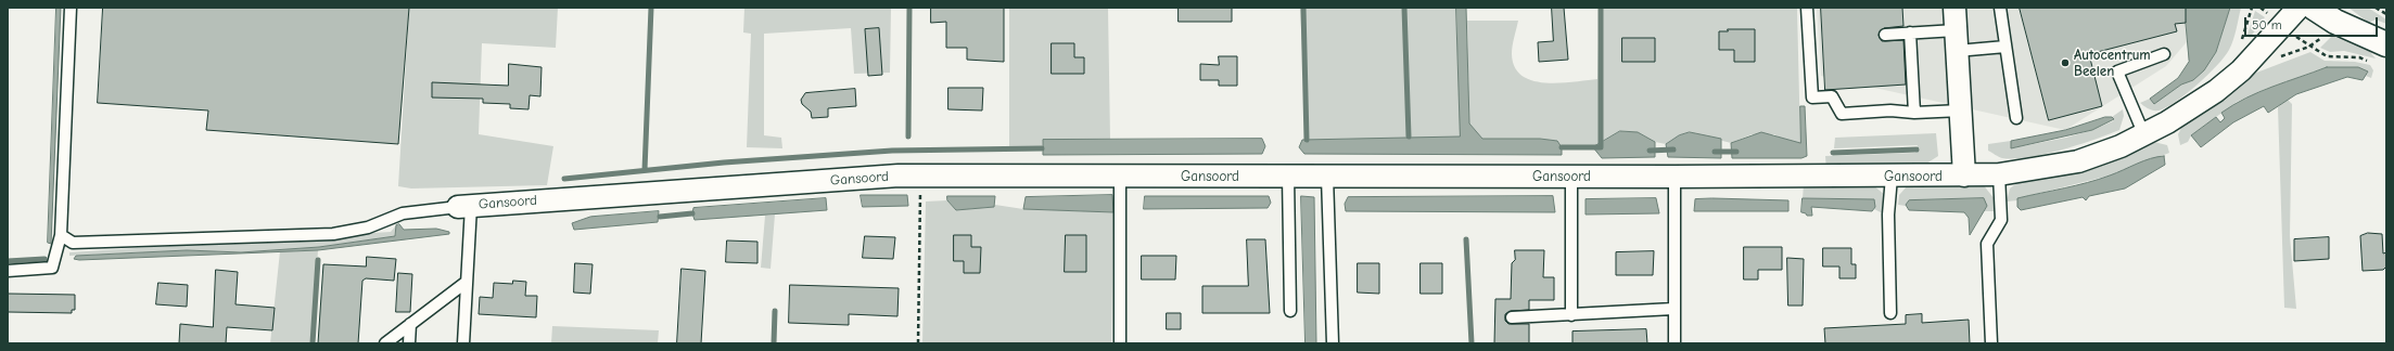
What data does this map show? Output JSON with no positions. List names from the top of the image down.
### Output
{
  "streets": {
    "street": ["Gansoord"]
  },
  "places": ["Autocentrum Beelen"],
  "scale_bar": "50 m"
}
